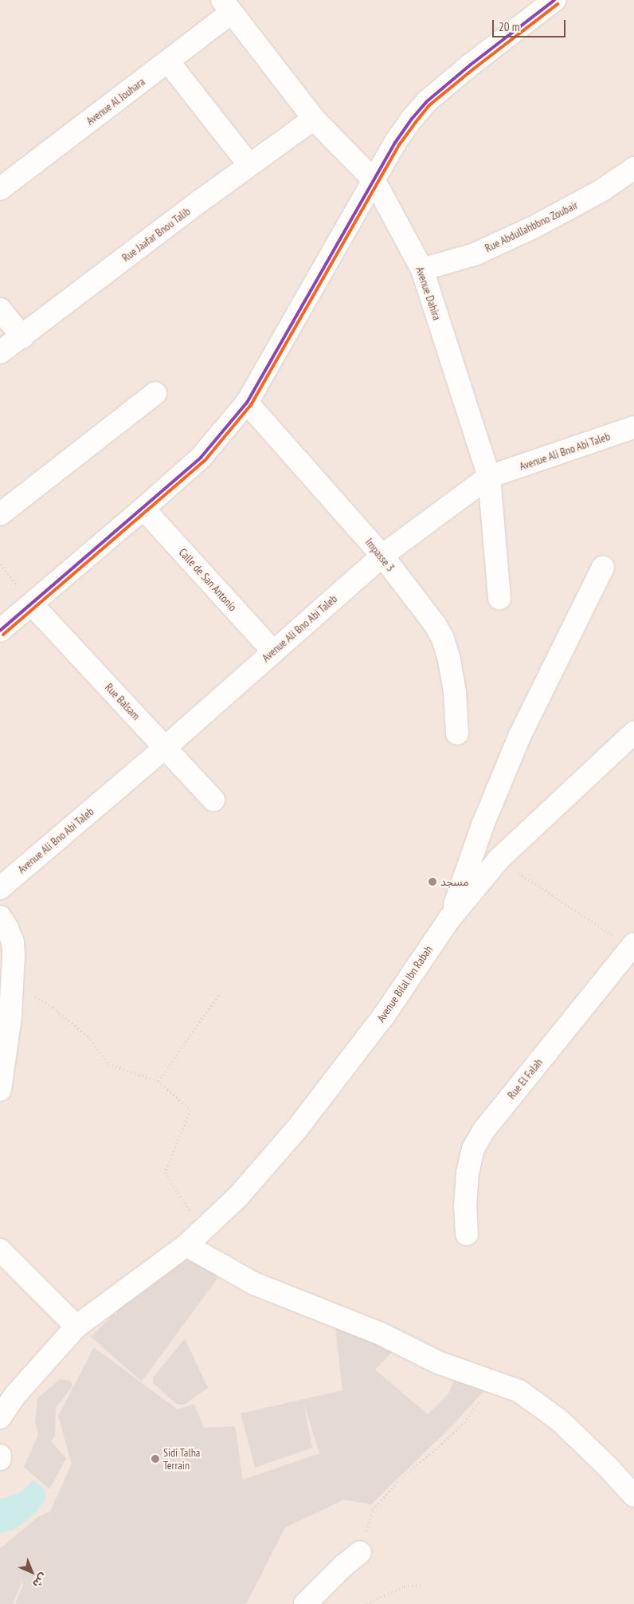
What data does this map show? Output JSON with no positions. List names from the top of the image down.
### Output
{
  "streets": {
    "street": [
      "Avenue Al Jouhara",
      "Rue Abdullahbbno Zoubair",
      "Rue Jaafar Bnou Talib",
      "Avenue Dahira",
      "Avenue Ali Bno Abi Taleb",
      "Impasse 3",
      "Calle de San Antonio",
      "Rue Balsam",
      "Avenue Bilal Ibn Rabah",
      "Rue El Falah"
    ]
  },
  "crossings": [
    ["Avenue Al Jouhara", "Avenue Dahira"],
    ["Rue Abdullahbbno Zoubair", "Avenue Dahira"],
    ["Rue Jaafar Bnou Talib", "Avenue Dahira"],
    ["Avenue Dahira", "Avenue Ali Bno Abi Taleb"],
    ["Avenue Ali Bno Abi Taleb", "Impasse 3"],
    ["Avenue Ali Bno Abi Taleb", "Calle de San Antonio"],
    ["Avenue Ali Bno Abi Taleb", "Rue Balsam"]
  ],
  "places": ["مسجد", "Sidi Talha Terrain"],
  "scale_bar": "20 m",
  "north": "bottom right"
}
